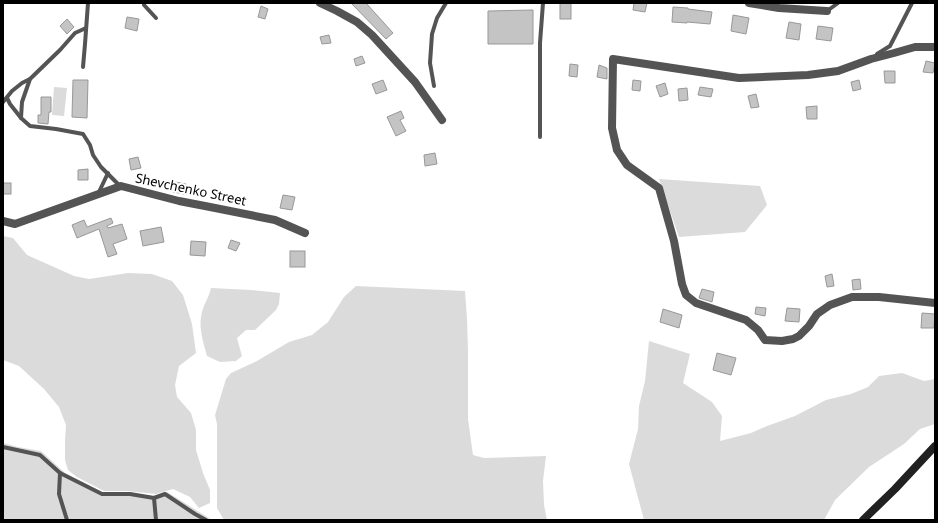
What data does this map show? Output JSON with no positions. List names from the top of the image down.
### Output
{
  "streets": {
    "street": ["Shevchenko Street"]
  }
}
